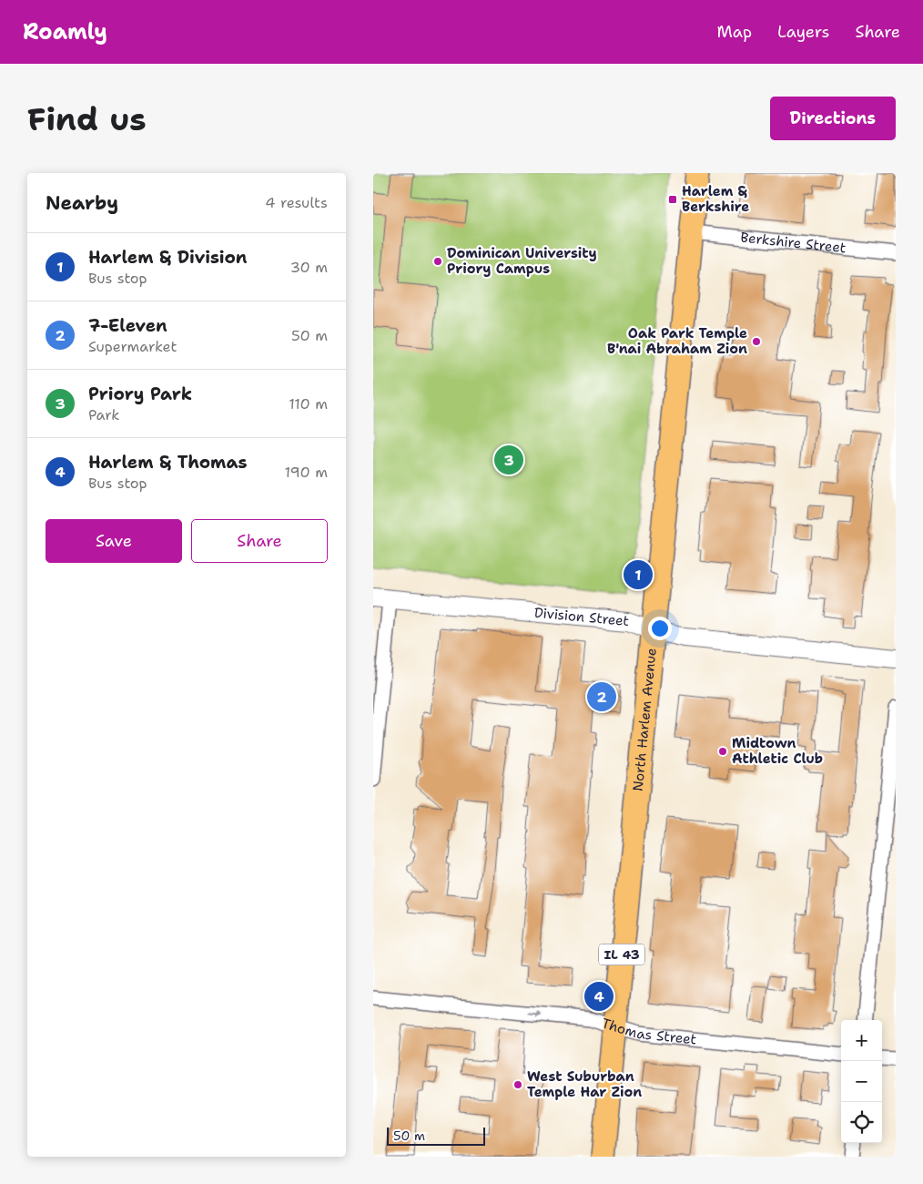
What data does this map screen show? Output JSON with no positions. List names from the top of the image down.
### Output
{
  "streets": {
    "main road": ["North Harlem Avenue", "IL 43"],
    "street": ["Berkshire Street", "Division Street", "Thomas Street"]
  },
  "crossings": [
    ["Berkshire Street", "North Harlem Avenue"],
    ["Division Street", "North Harlem Avenue"],
    ["North Harlem Avenue", "Thomas Street"]
  ],
  "one_way": ["Thomas Street"],
  "places": {
    "transit": ["Harlem & Berkshire"],
    "other": [
      "Dominican University Priory Campus",
      "Oak Park Temple B'nai Abraham Zion",
      "Midtown Athletic Club",
      "West Suburban Temple Har Zion"
    ]
  },
  "scale_bar": "50 m",
  "page": {
    "header": "Roamly",
    "nav": ["Map", "Layers", "Share"],
    "buttons": [
      "Directions",
      ["Save", "Share"]
    ],
    "title": "Find us",
    "heading": ["Nearby", "4 results"],
    "list": [
      {
        "mark": "1",
        "name": "Harlem & Division",
        "note": "Bus stop",
        "value": "30 m"
      },
      {
        "mark": "2",
        "name": "7-Eleven",
        "note": "Supermarket",
        "value": "50 m"
      },
      {
        "mark": "3",
        "name": "Priory Park",
        "note": "Park",
        "value": "110 m"
      },
      {
        "mark": "4",
        "name": "Harlem & Thomas",
        "note": "Bus stop",
        "value": "190 m"
      }
    ],
    "pins": [
      "3",
      "1",
      "2",
      "4"
    ],
    "map_buttons": ["+", "−"],
    "scale": "50 m"
  }
}
